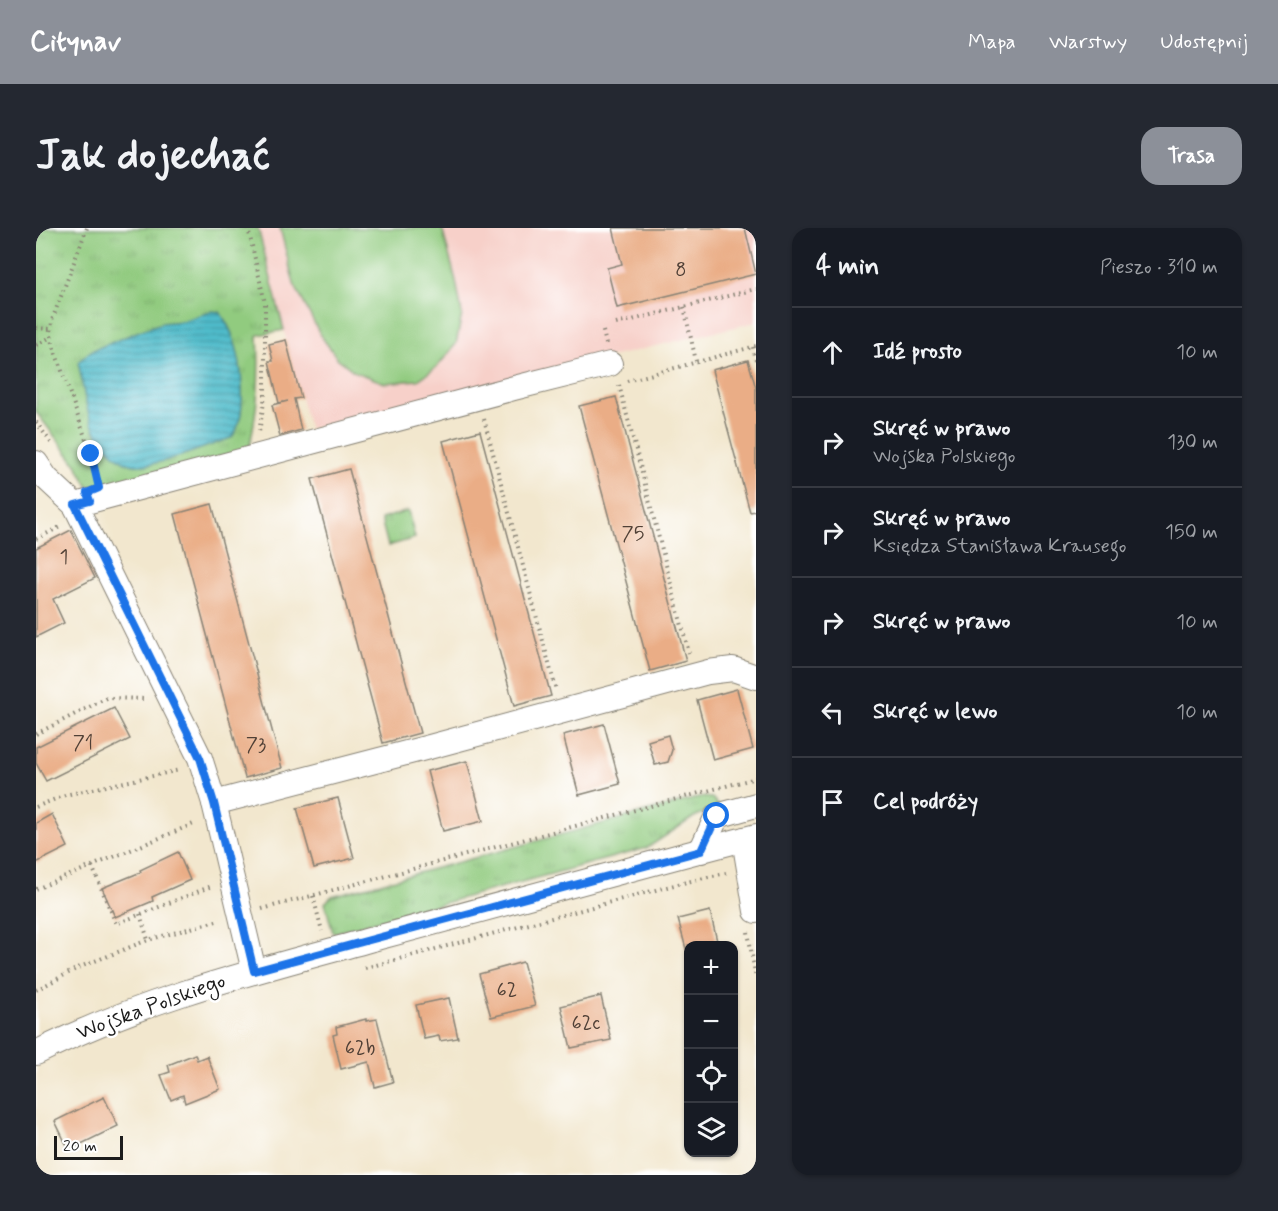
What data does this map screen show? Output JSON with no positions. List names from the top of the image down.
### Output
{
  "streets": {
    "street": ["Wojska Polskiego"]
  },
  "house_numbers": [
    "8",
    "75",
    "1",
    "71",
    "73",
    "62",
    "62c",
    "62b"
  ],
  "scale_bar": "20 m",
  "page": {
    "header": "Citynav",
    "nav": ["Mapa", "Warstwy", "Udostępnij"],
    "buttons": "Trasa",
    "title": "Jak dojechać",
    "heading": ["4 min", "Pieszo · 310 m"],
    "list": [
      ["Idź prosto", "10 m"],
      ["Skręć w prawo", "Wojska Polskiego", "130 m"],
      ["Skręć w prawo", "Księdza Stanisława Krausego", "150 m"],
      ["Skręć w prawo", "10 m"],
      ["Skręć w lewo", "10 m"],
      "Cel podróży"
    ],
    "map_buttons": ["+", "−"],
    "scale": "20 m"
  }
}
